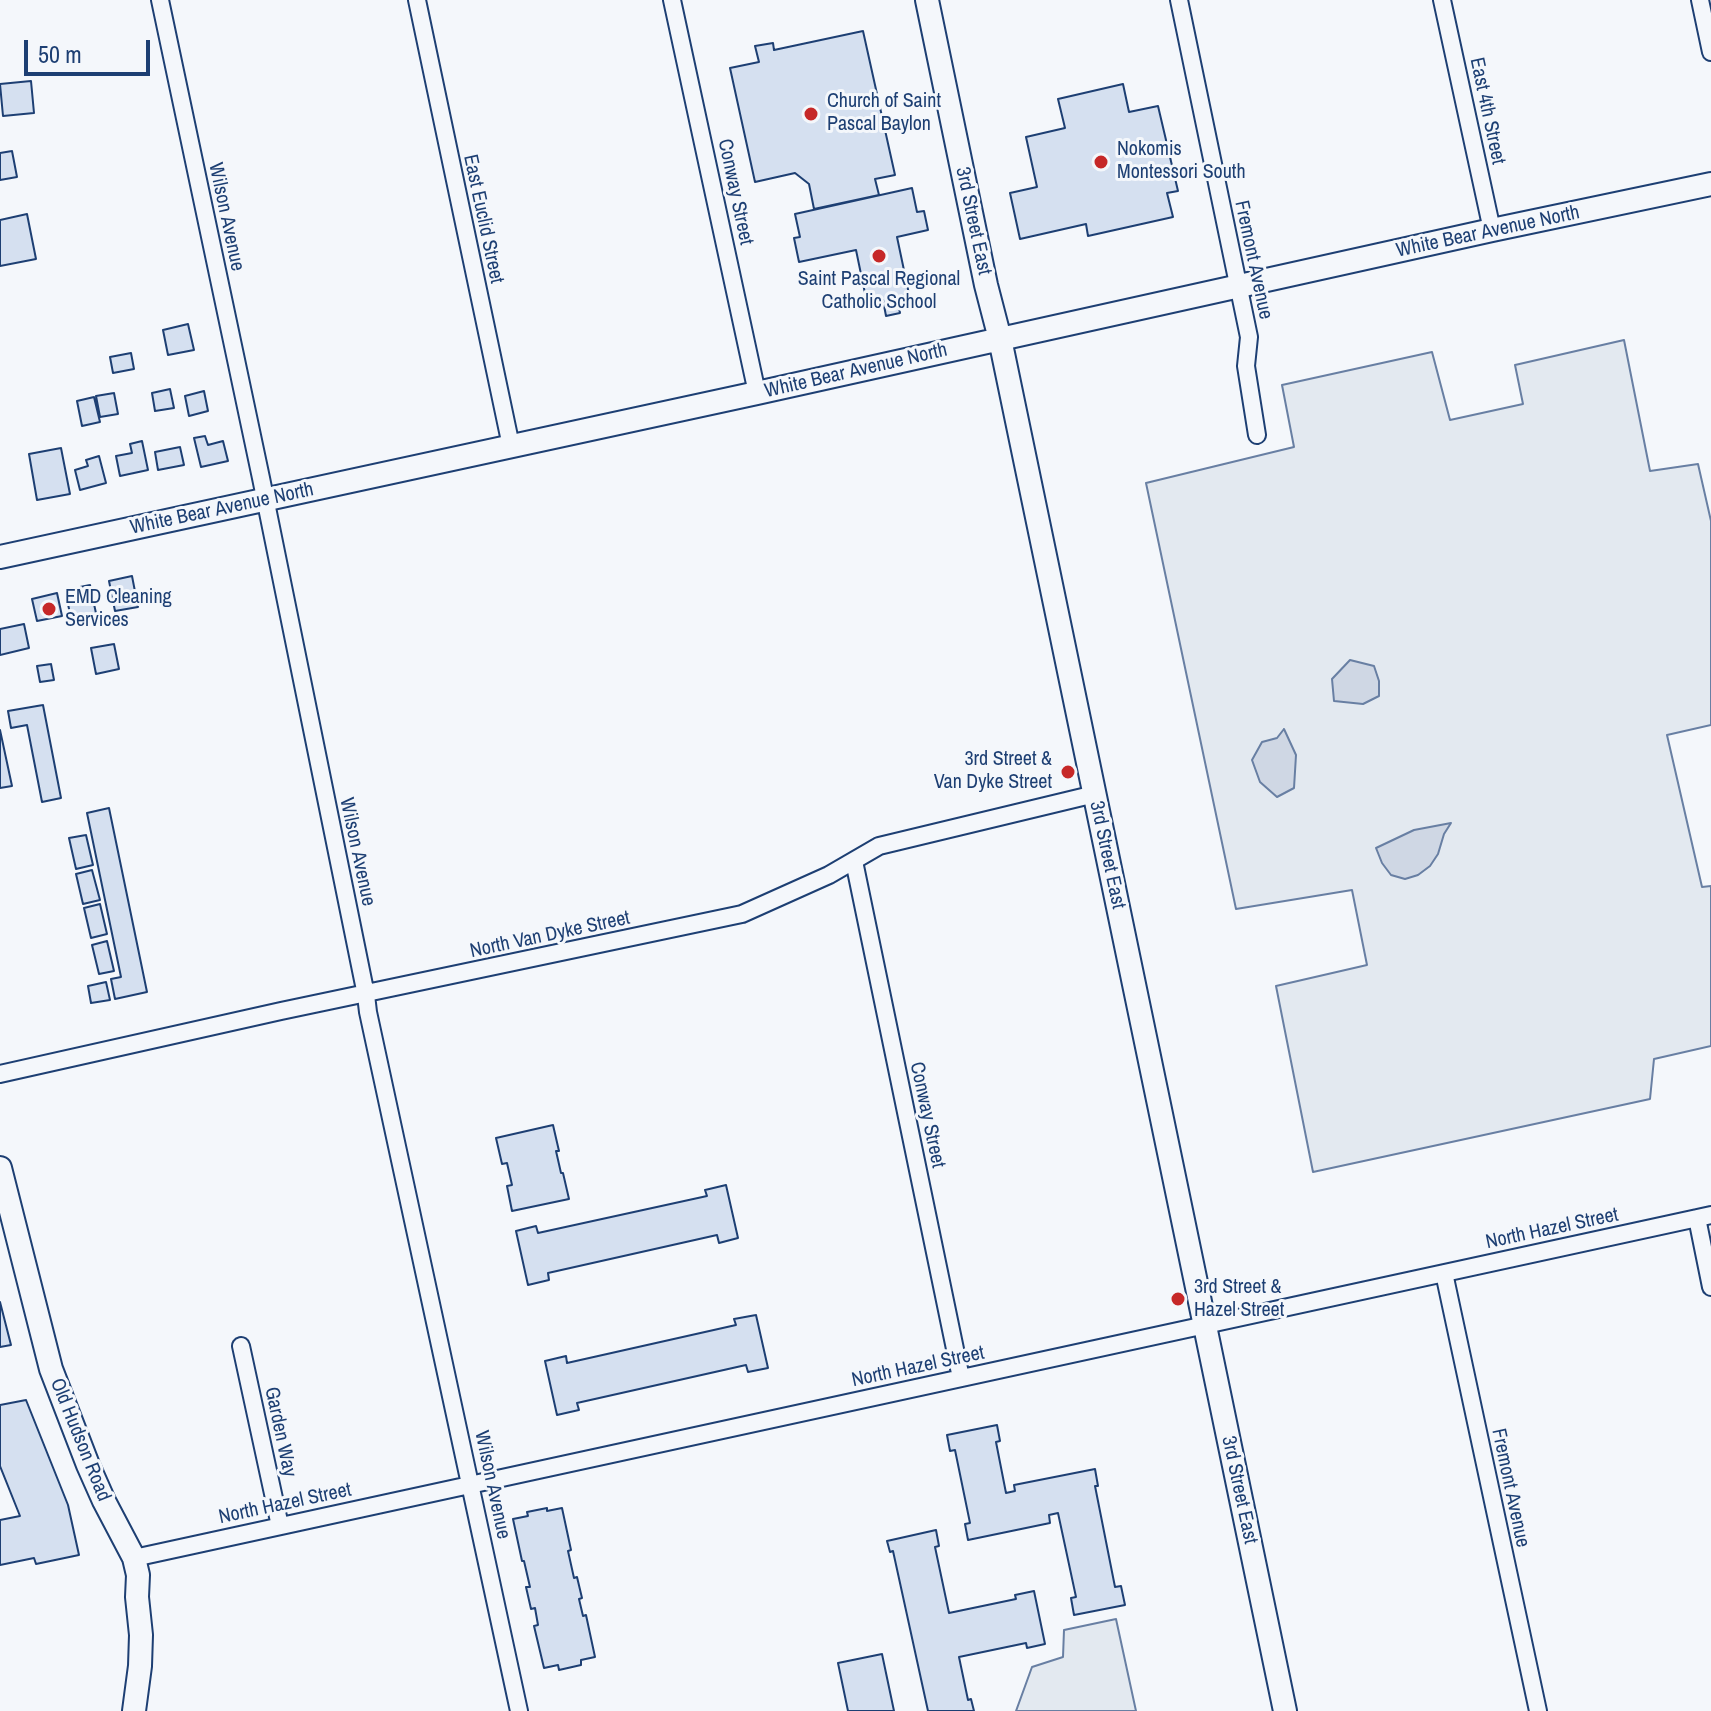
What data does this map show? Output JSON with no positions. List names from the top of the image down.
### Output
{
  "streets": {
    "street": [
      "East 4th Street",
      "Conway Street",
      "Wilson Avenue",
      "East Euclid Street",
      "3rd Street East",
      "White Bear Avenue North",
      "Fremont Avenue",
      "North Van Dyke Street",
      "North Hazel Street",
      "Garden Way",
      "Old Hudson Road"
    ]
  },
  "crossings": [
    ["East 4th Street", "White Bear Avenue North"],
    ["Conway Street", "White Bear Avenue North"],
    ["Conway Street", "North Van Dyke Street"],
    ["Conway Street", "North Hazel Street"],
    ["Wilson Avenue", "White Bear Avenue North"],
    ["Wilson Avenue", "North Van Dyke Street"],
    ["Wilson Avenue", "North Hazel Street"],
    ["East Euclid Street", "White Bear Avenue North"],
    ["3rd Street East", "White Bear Avenue North"],
    ["3rd Street East", "North Van Dyke Street"],
    ["3rd Street East", "North Hazel Street"],
    ["White Bear Avenue North", "Fremont Avenue"],
    ["Fremont Avenue", "North Hazel Street"],
    ["North Hazel Street", "Garden Way"],
    ["North Hazel Street", "Old Hudson Road"]
  ],
  "places": [
    "Church of Saint Pascal Baylon",
    "Nokomis Montessori South",
    "Saint Pascal Regional Catholic School",
    "EMD Cleaning Services",
    "3rd Street & Van Dyke Street",
    "3rd Street & Hazel Street"
  ],
  "scale_bar": "50 m"
}
